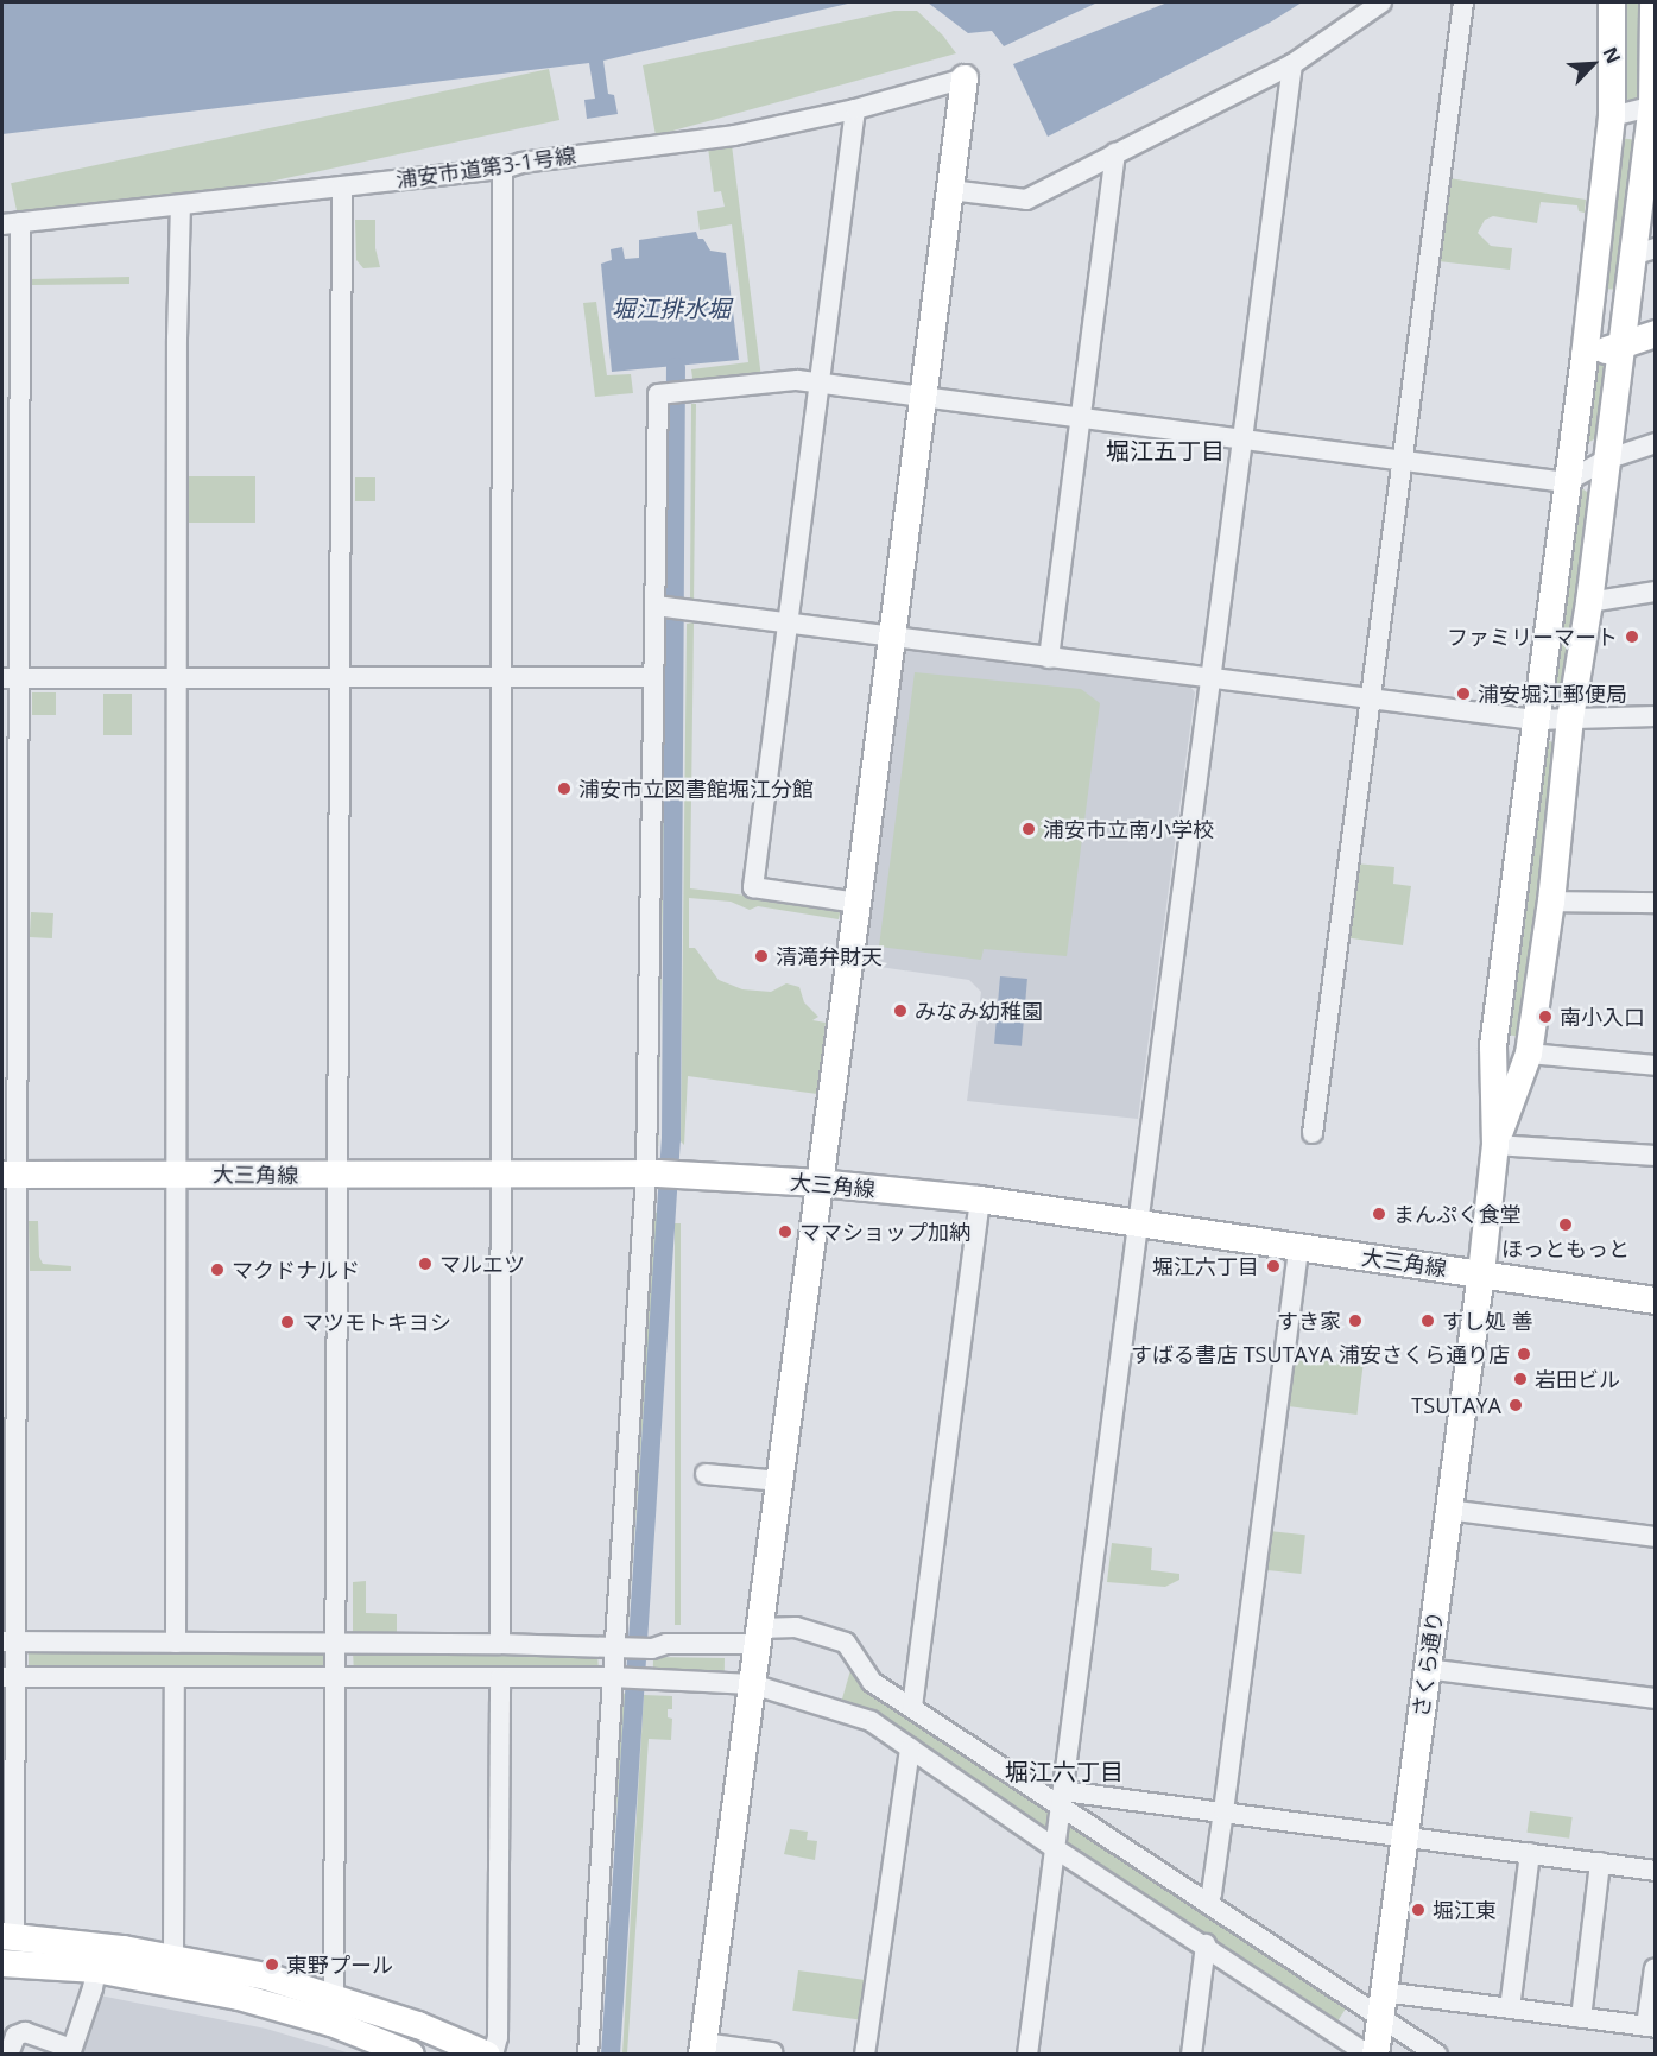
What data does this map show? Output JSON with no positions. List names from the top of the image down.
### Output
{
  "streets": {
    "street": ["浦安市道第3-1号線", "大三角線", "さくら通り"]
  },
  "crossings": [
    ["大三角線", "さくら通り"]
  ],
  "districts": ["堀江五丁目", "堀江六丁目"],
  "water": ["堀江排水堀"],
  "places": [
    "ファミリーマート",
    "浦安堀江郵便局",
    "浦安市立図書館堀江分館",
    "浦安市立南小学校",
    "清滝弁財天",
    "みなみ幼稚園",
    "南小入口",
    "まんぷく食堂",
    "ほっともっと",
    "ママショップ加納",
    "マルエツ",
    "堀江六丁目",
    "マクドナルド",
    "すき家",
    "すし処 善",
    "マツモトキヨシ",
    "すばる書店 TSUTAYA 浦安さくら通り店",
    "岩田ビル",
    "TSUTAYA",
    "堀江東",
    "東野プール"
  ],
  "north": "top right"
}
